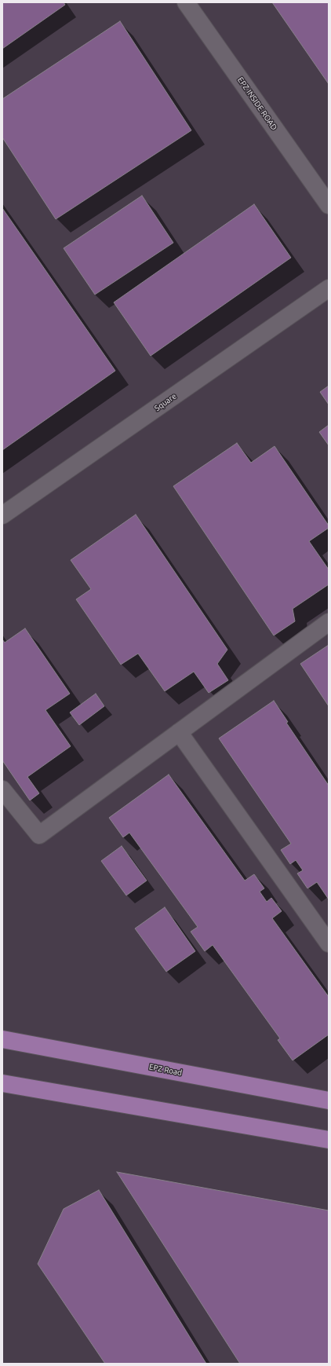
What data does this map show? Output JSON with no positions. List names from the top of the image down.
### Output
{
  "streets": {
    "main road": ["EPZ Road"],
    "lane": ["EPZ INSIDE ROAD", "Square"]
  }
}
